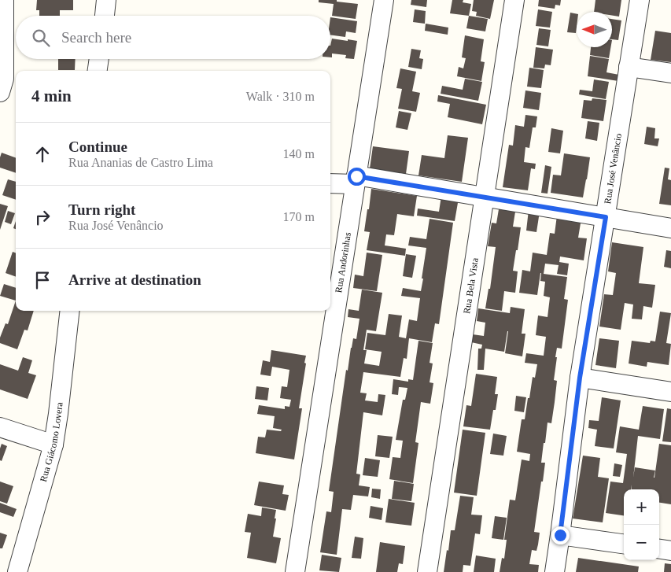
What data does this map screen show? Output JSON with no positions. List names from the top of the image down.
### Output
{
  "streets": {
    "street": [
      "Rua José Venâncio",
      "Rua Andorinhas",
      "Rua Bela Vista",
      "Rua Giácomo Lovera"
    ]
  },
  "north": "left",
  "page": {
    "search": "Search here",
    "heading": ["4 min", "Walk · 310 m"],
    "list": [
      ["Continue", "Rua Ananias de Castro Lima", "140 m"],
      ["Turn right", "Rua José Venâncio", "170 m"],
      "Arrive at destination"
    ],
    "map_buttons": ["+", "−"]
  }
}
